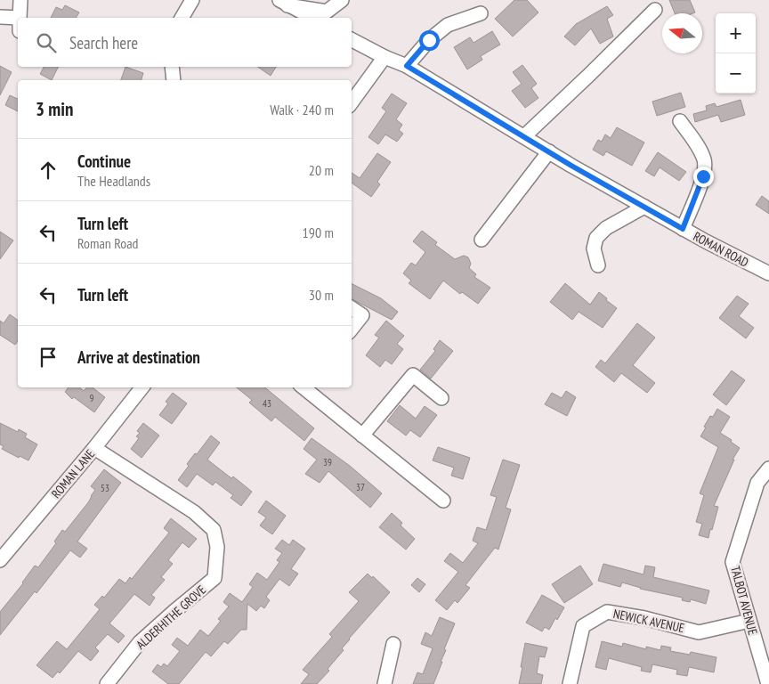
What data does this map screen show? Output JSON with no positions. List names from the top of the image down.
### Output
{
  "streets": {
    "street": [
      "ROMAN ROAD",
      "ROMAN LANE",
      "TALBOT AVENUE",
      "ALDERHITHE GROVE",
      "NEWICK AVENUE"
    ]
  },
  "crossings": [
    ["ROMAN LANE", "ALDERHITHE GROVE"],
    ["TALBOT AVENUE", "NEWICK AVENUE"]
  ],
  "house_numbers": [
    "9",
    "43",
    "39",
    "37",
    "53"
  ],
  "north": "left",
  "page": {
    "map_buttons": ["+", "−"],
    "search": "Search here",
    "heading": ["3 min", "Walk · 240 m"],
    "list": [
      ["Continue", "The Headlands", "20 m"],
      ["Turn left", "Roman Road", "190 m"],
      ["Turn left", "30 m"],
      "Arrive at destination"
    ]
  }
}
